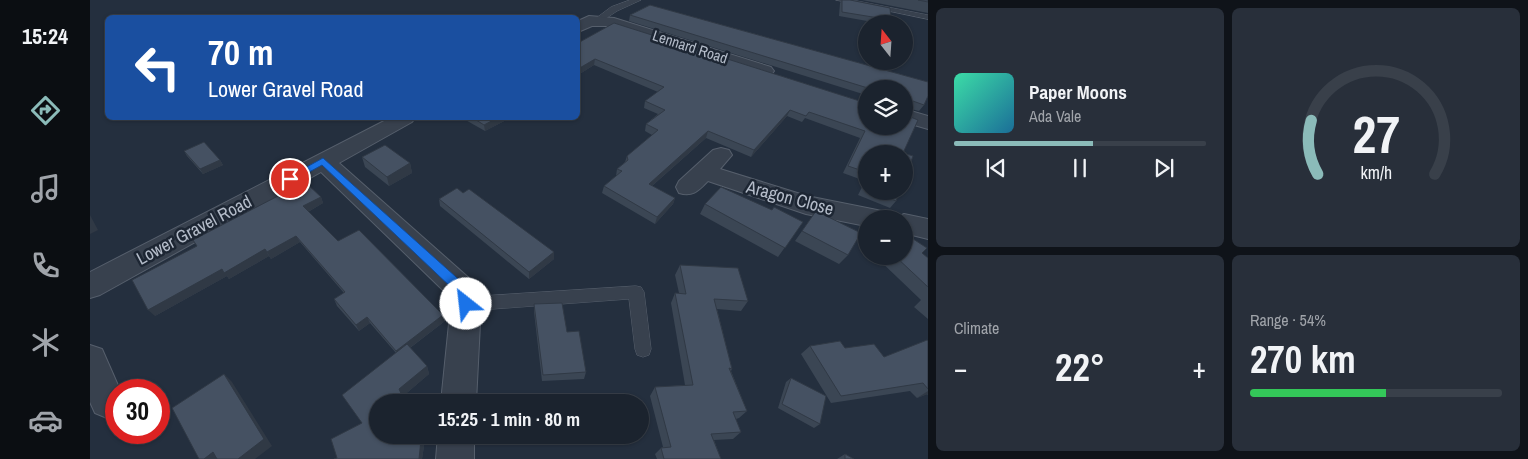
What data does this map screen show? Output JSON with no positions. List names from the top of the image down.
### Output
{
  "streets": {
    "street": ["Lennard Road", "Aragon Close", "Lower Gravel Road"]
  },
  "north": "top",
  "page": {
    "tabs": "15:24",
    "map_buttons": ["+", "−"],
    "turn": ["70 m", "Lower Gravel Road"],
    "song": ["Paper Moons", "Ada Vale"],
    "tile": [
      "Climate",
      ["Range · 54%", "270 km"]
    ],
    "heat": ["−", "22°", "+"],
    "limit": "30",
    "trip": "15:25 · 1 min · 80 m",
    "gauge": ["27", "km/h"]
  }
}
